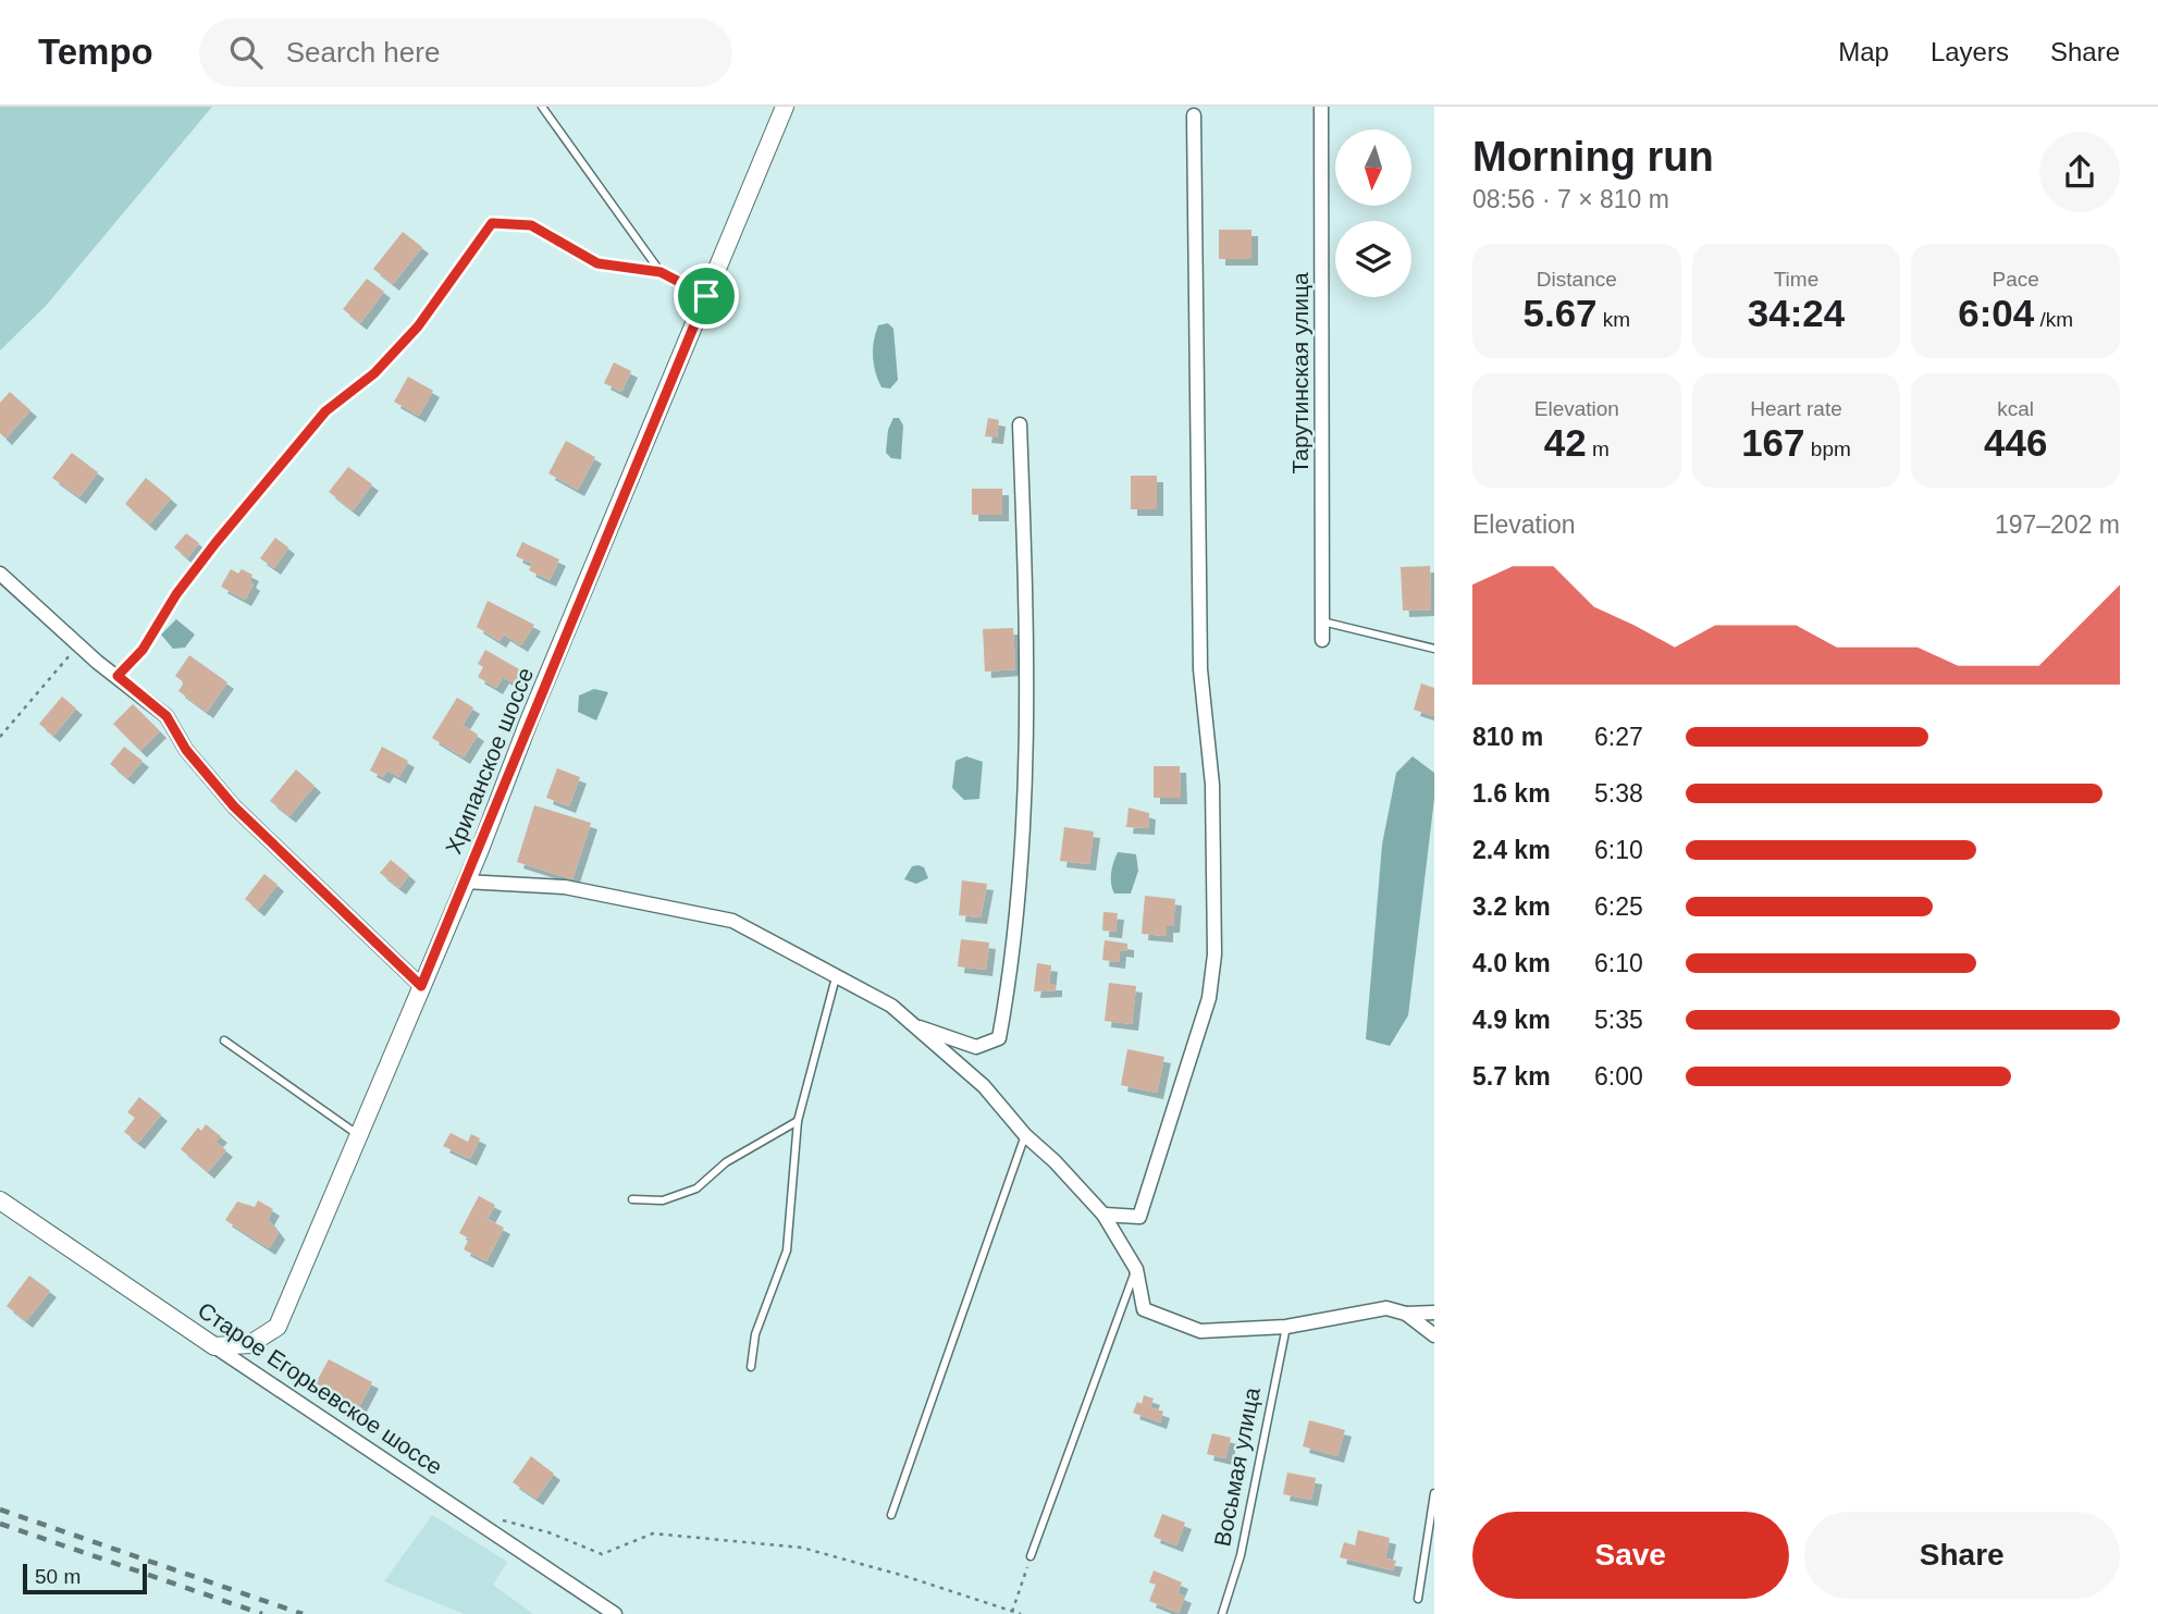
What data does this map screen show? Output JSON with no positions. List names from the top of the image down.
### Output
{
  "streets": {
    "main road": ["Хрипанское шоссе", "Старое Егорьевское шоссе"],
    "street": ["Тарутинская улица"],
    "lane": ["Восьмая улица"]
  },
  "crossings": [
    ["Хрипанское шоссе", "Старое Егорьевское шоссе"]
  ],
  "scale_bar": "50 m",
  "north": "bottom",
  "page": {
    "header": "Tempo",
    "search": "Search here",
    "nav": ["Map", "Layers", "Share"],
    "heading": ["Morning run", "08:56 · 7 × 810 m"],
    "stats": [
      ["Distance", "5.67 km"],
      ["Time", "34:24"],
      ["Pace", "6:04 /km"],
      ["Elevation", "42 m"],
      ["Heart rate", "167 bpm"],
      ["kcal", "446"]
    ],
    "chart": ["Elevation", "197–202 m"],
    "list": [
      {
        "name": "810 m",
        "note": "6:27"
      },
      {
        "name": "1.6 km",
        "note": "5:38"
      },
      {
        "name": "2.4 km",
        "note": "6:10"
      },
      {
        "name": "3.2 km",
        "note": "6:25"
      },
      {
        "name": "4.0 km",
        "note": "6:10"
      },
      {
        "name": "4.9 km",
        "note": "5:35"
      },
      {
        "name": "5.7 km",
        "note": "6:00"
      }
    ],
    "buttons": ["Save", "Share"],
    "scale": "50 m"
  }
}
